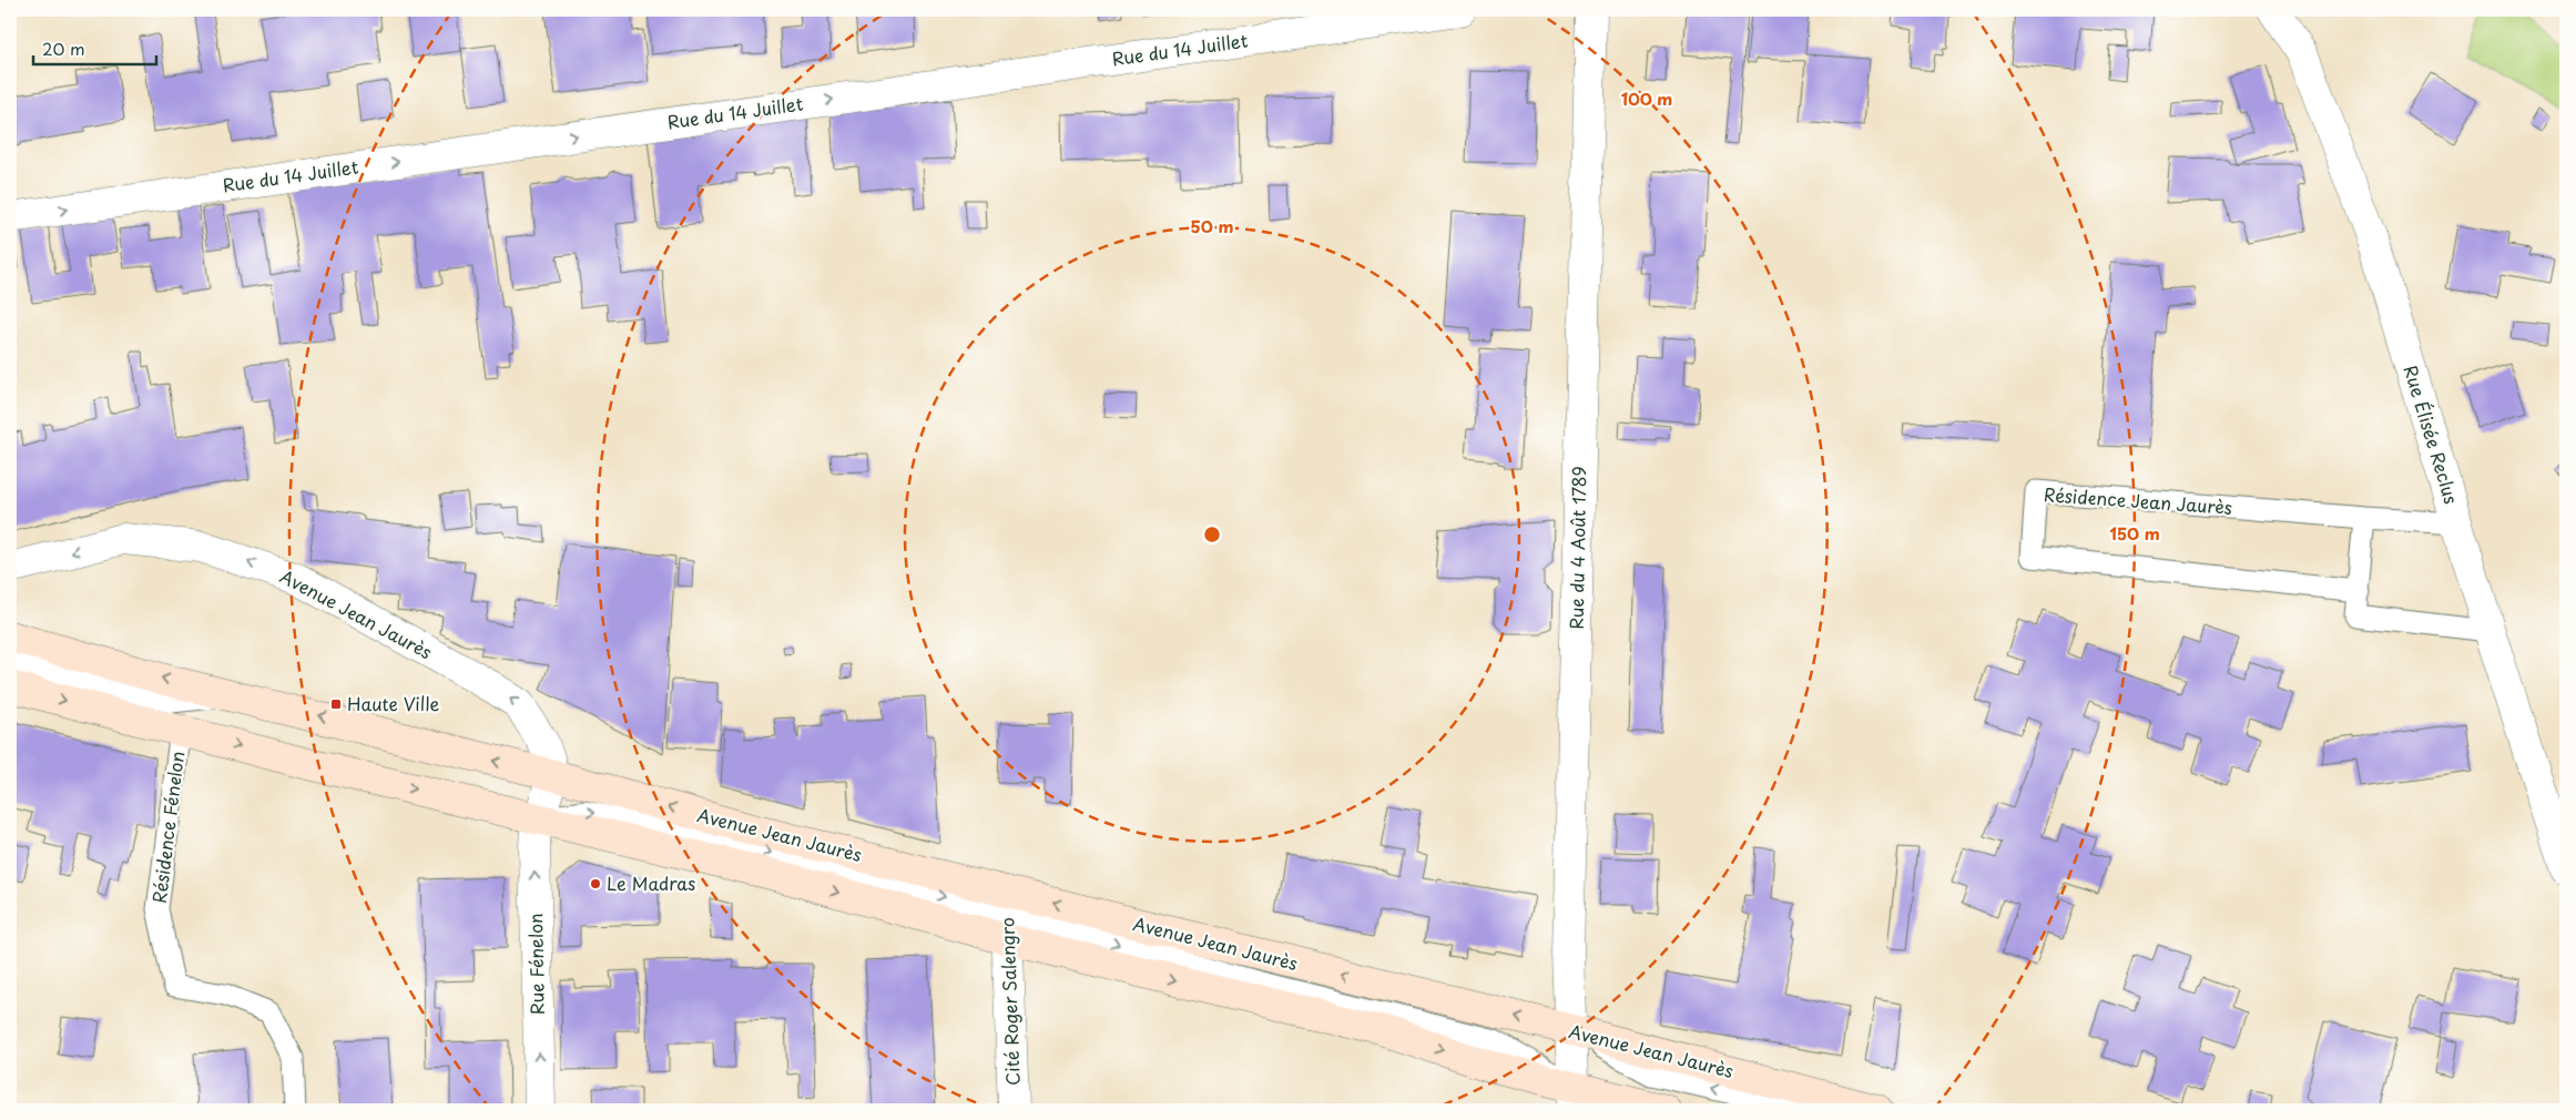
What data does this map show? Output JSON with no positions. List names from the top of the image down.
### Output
{
  "streets": {
    "main road": ["Avenue Jean Jaurès"],
    "street": [
      "Rue du 14 Juillet",
      "Rue Élisée Reclus",
      "Rue du 4 Août 1789",
      "Rue Fénelon",
      "Cité Roger Salengro"
    ],
    "lane": ["Résidence Jean Jaurès", "Résidence Fénelon"]
  },
  "crossings": [
    ["Rue Élisée Reclus", "Résidence Jean Jaurès"],
    ["Rue du 4 Août 1789", "Avenue Jean Jaurès"],
    ["Avenue Jean Jaurès", "Résidence Fénelon"],
    ["Avenue Jean Jaurès", "Rue Fénelon"],
    ["Avenue Jean Jaurès", "Cité Roger Salengro"]
  ],
  "one_way": ["Rue du 14 Juillet", "Rue Fénelon"],
  "places": {
    "transit": ["Haute Ville"],
    "other": ["Le Madras"]
  },
  "scale_bar": "20 m",
  "rings": ["100 m", "50 m", "150 m"]
}
